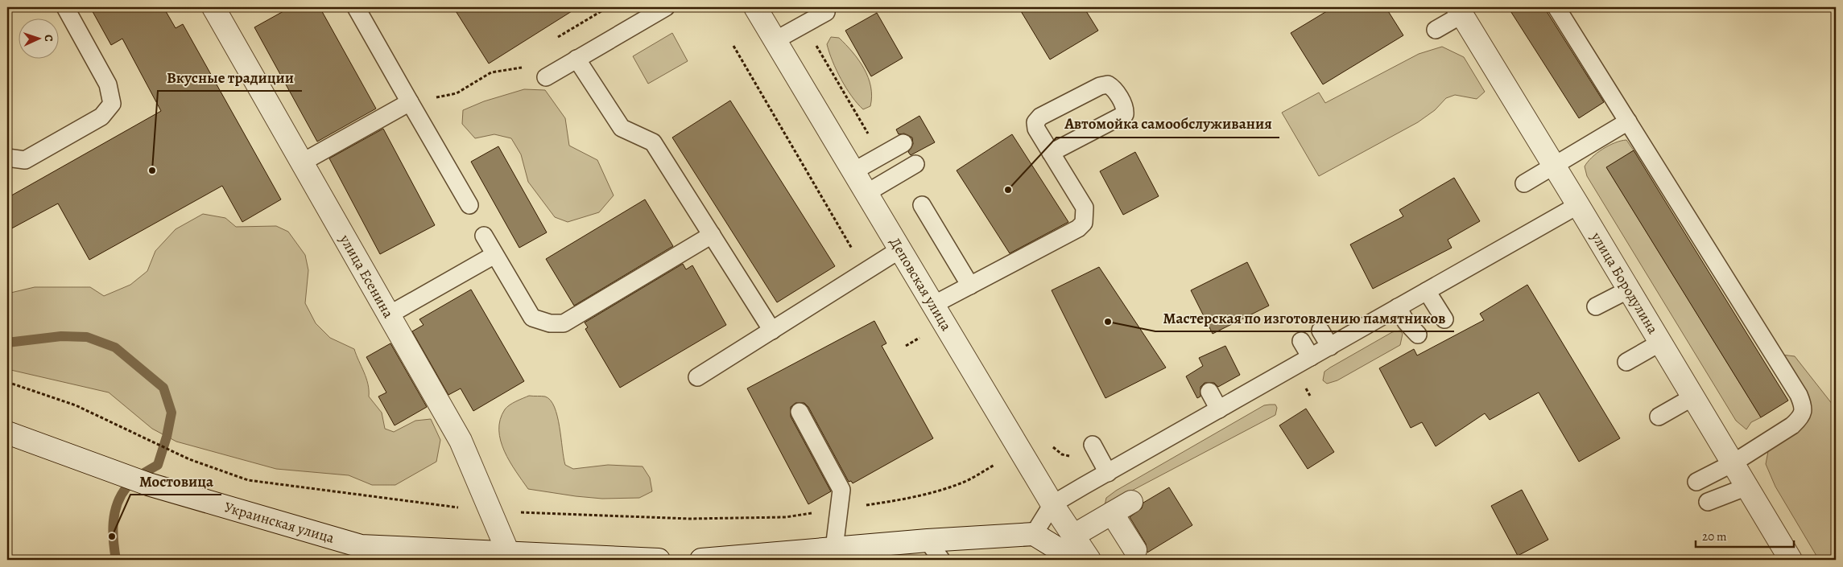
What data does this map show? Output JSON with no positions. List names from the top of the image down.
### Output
{
  "streets": {
    "street": [
      "улица Есенина",
      "улица Бородулина",
      "Деповская улица",
      "Украинская улица"
    ]
  },
  "crossings": [
    ["улица Есенина", "Украинская улица"]
  ],
  "places": [
    "Вкусные традиции",
    "Автомойка самообслуживания",
    "Мастерская по изготовлению памятников",
    "Мостовица"
  ],
  "scale_bar": "20 m",
  "north": "right"
}
